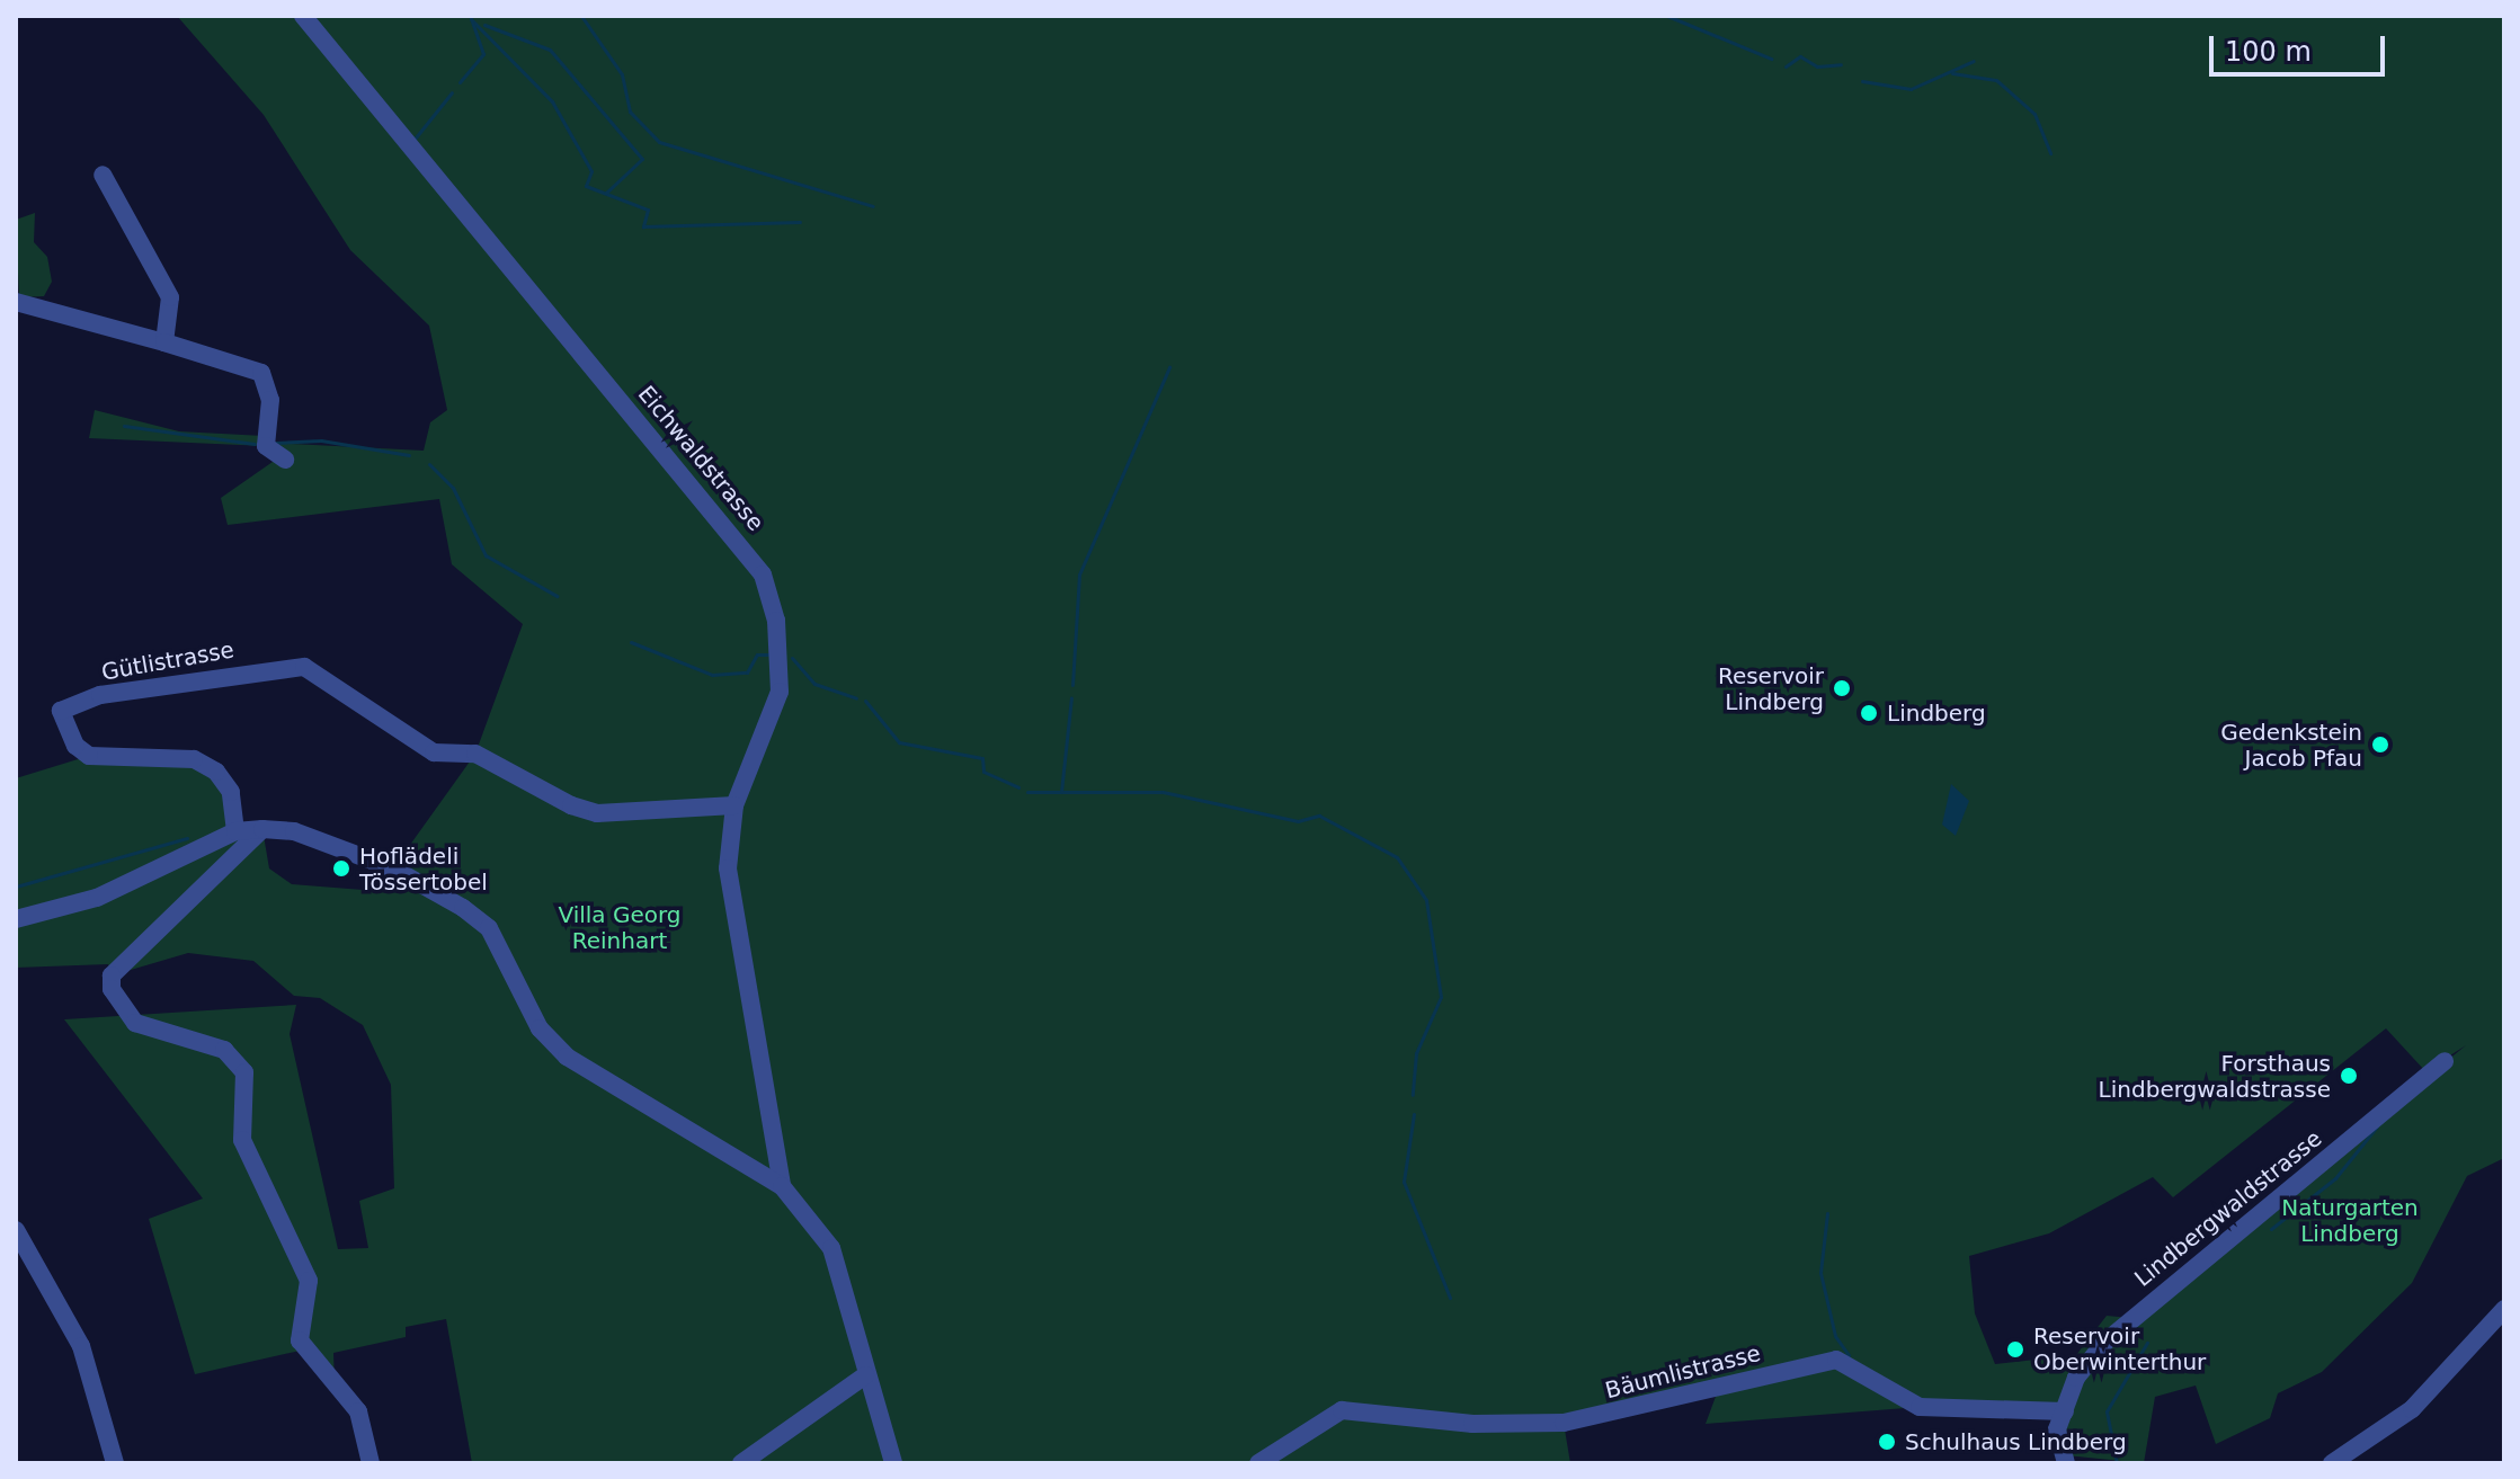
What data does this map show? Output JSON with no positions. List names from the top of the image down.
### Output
{
  "streets": {
    "street": [
      "Eichwaldstrasse",
      "Gütlistrasse",
      "Lindbergwaldstrasse",
      "Bäumlistrasse"
    ]
  },
  "crossings": [
    ["Eichwaldstrasse", "Gütlistrasse"],
    ["Lindbergwaldstrasse", "Bäumlistrasse"]
  ],
  "parks": ["Villa Georg Reinhart", "Naturgarten Lindberg"],
  "places": [
    "Reservoir Lindberg",
    "Lindberg",
    "Gedenkstein Jacob Pfau",
    "Hoflädeli Tössertobel",
    "Forsthaus Lindbergwaldstrasse",
    "Reservoir Oberwinterthur",
    "Schulhaus Lindberg"
  ],
  "scale_bar": "100 m"
}
